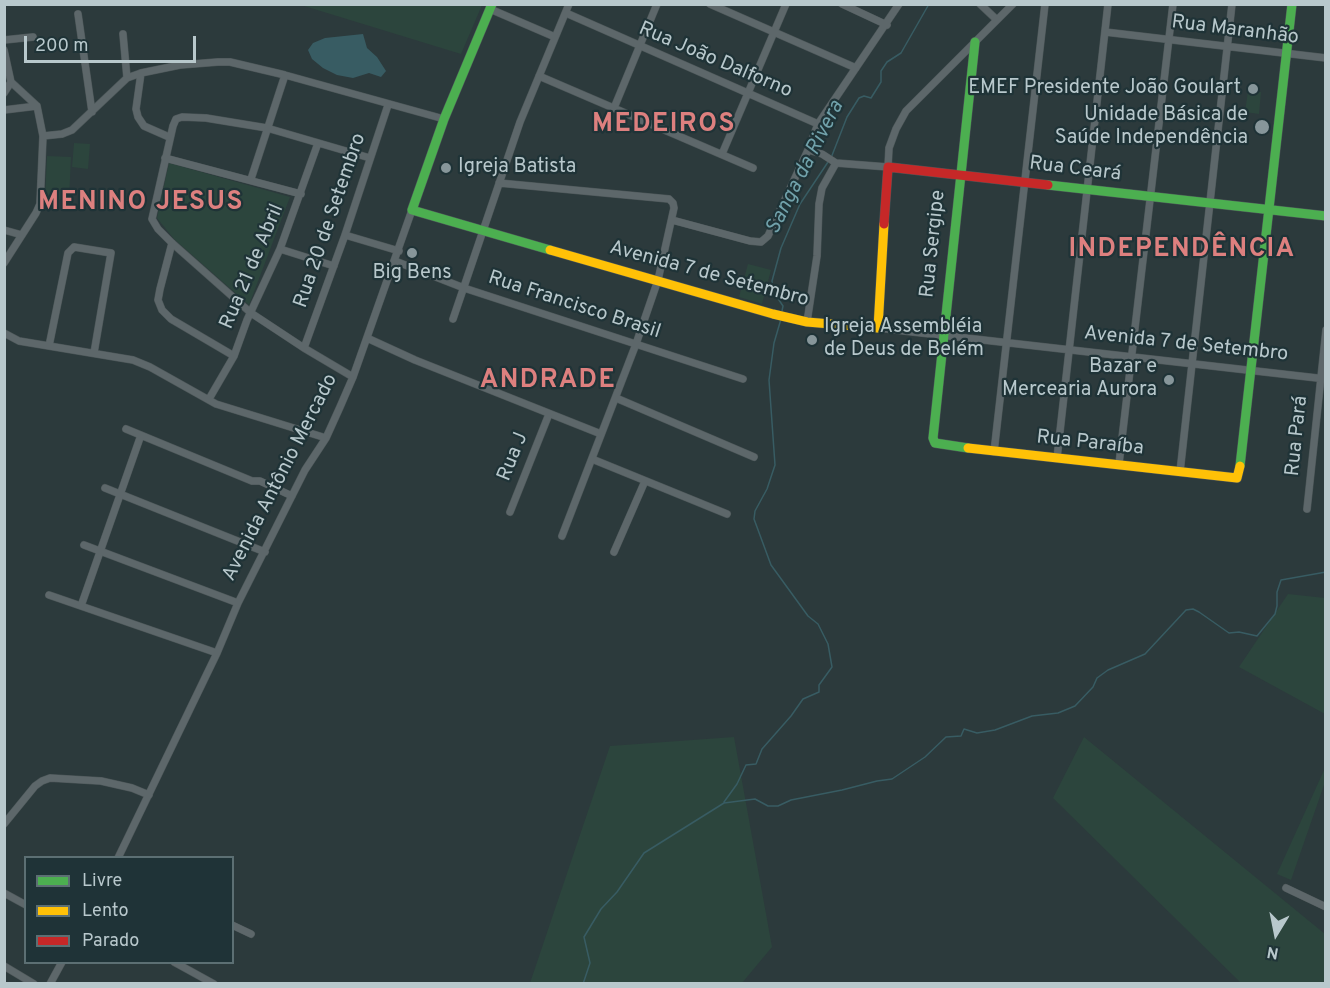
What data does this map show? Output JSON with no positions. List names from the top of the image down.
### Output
{
  "streets": {
    "street": [
      "Rua Maranhão",
      "Rua João Dalforno",
      "Rua Ceará",
      "Rua 20 de Setembro",
      "Rua Sergipe",
      "Rua 21 de Abril",
      "Avenida 7 de Setembro",
      "Rua Francisco Brasil",
      "Rua Pará",
      "Rua Paraíba",
      "Rua J",
      "Avenida Antônio Mercado"
    ]
  },
  "crossings": [
    ["Rua Ceará", "Rua Sergipe"],
    ["Rua Sergipe", "Avenida 7 de Setembro"],
    ["Rua Sergipe", "Rua Paraíba"],
    ["Avenida 7 de Setembro", "Rua Pará"],
    ["Avenida 7 de Setembro", "Rua Paraíba"],
    ["Avenida 7 de Setembro", "Avenida Antônio Mercado"],
    ["Rua Francisco Brasil", "Avenida Antônio Mercado"]
  ],
  "districts": [
    "MEDEIROS",
    "MENINO JESUS",
    "INDEPENDÊNCIA",
    "ANDRADE"
  ],
  "water": ["Sanga da Rivera"],
  "places": [
    "EMEF Presidente João Goulart",
    "Unidade Básica de Saúde Independência",
    "Igreja Batista",
    "Big Bens",
    "Igreja Assembléia de Deus de Belém",
    "Bazar e Mercearia Aurora"
  ],
  "legend": ["Livre", "Lento", "Parado"],
  "scale_bar": "200 m",
  "north": "bottom"
}
